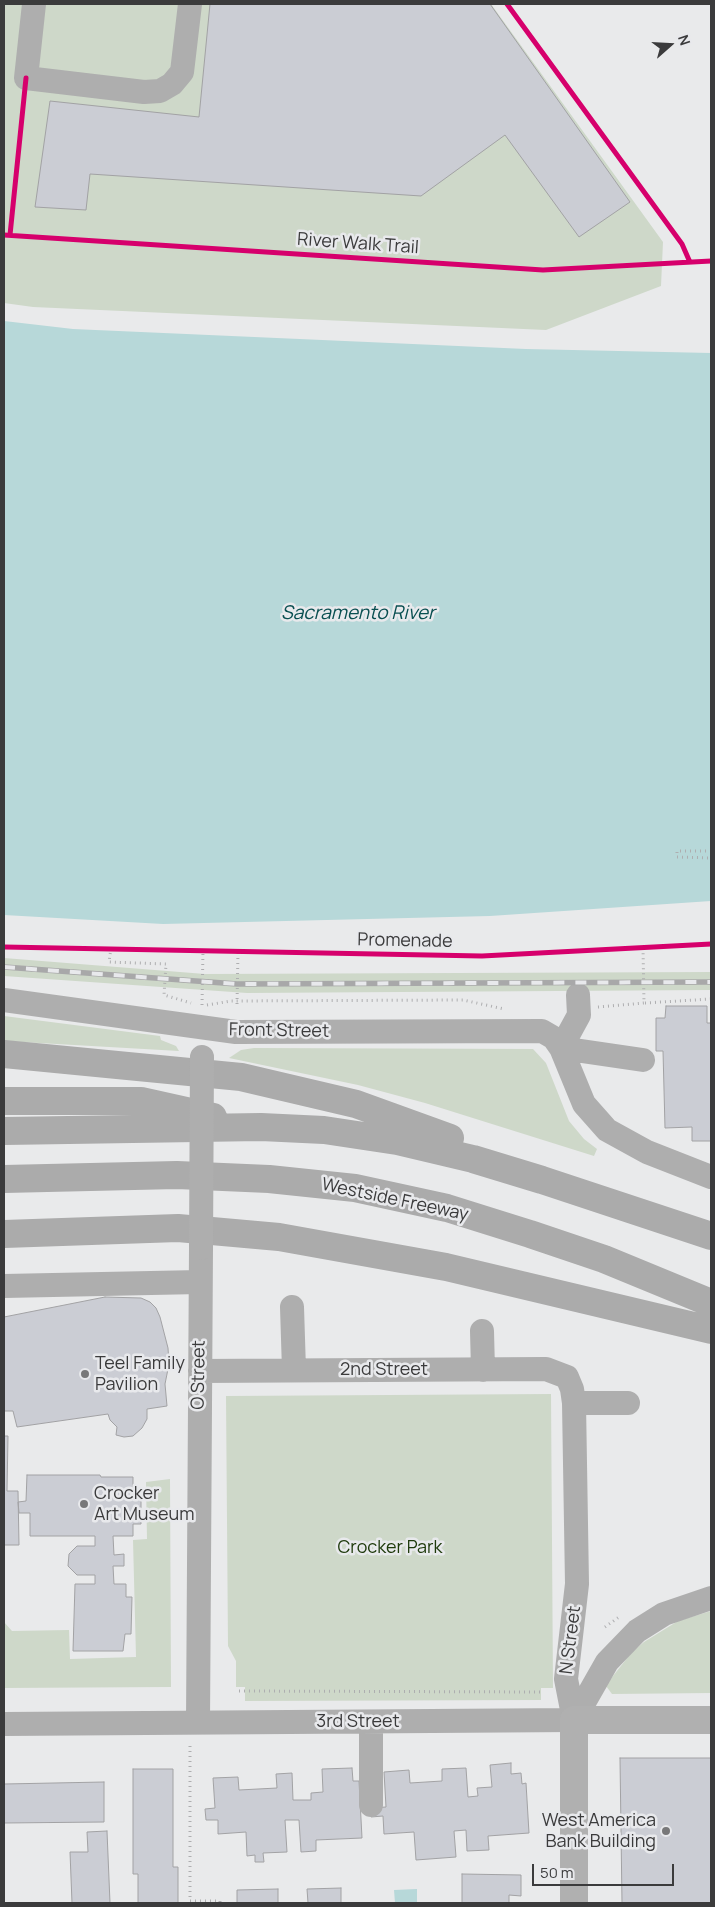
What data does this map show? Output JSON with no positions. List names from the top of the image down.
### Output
{
  "streets": {
    "highway": ["Westside Freeway"],
    "main road": ["N Street", "3rd Street"],
    "street": ["Front Street", "2nd Street", "O Street"],
    "cycle path": ["River Walk Trail", "Promenade"]
  },
  "crossings": [
    ["Front Street", "O Street"],
    ["2nd Street", "O Street"],
    ["2nd Street", "N Street"],
    ["O Street", "3rd Street"],
    ["N Street", "3rd Street"]
  ],
  "water": ["Sacramento River"],
  "parks": ["Crocker Park"],
  "places": ["Teel Family Pavilion", "Crocker Art Museum", "West America Bank Building"],
  "scale_bar": "50 m",
  "north": "right"
}
